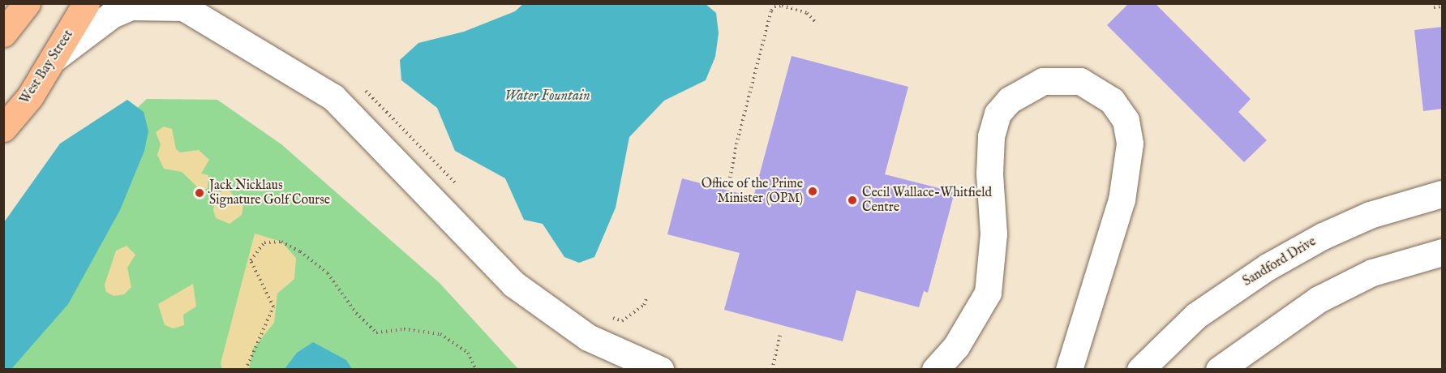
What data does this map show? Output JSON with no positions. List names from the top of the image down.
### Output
{
  "streets": {
    "main road": ["West Bay Street"],
    "street": ["Sandford Drive"]
  },
  "water": ["Water Fountain"],
  "places": ["Office of the Prime Minister (OPM)", "Jack Nicklaus Signature Golf Course", "Cecil Wallace-Whitfield Centre"]
}
